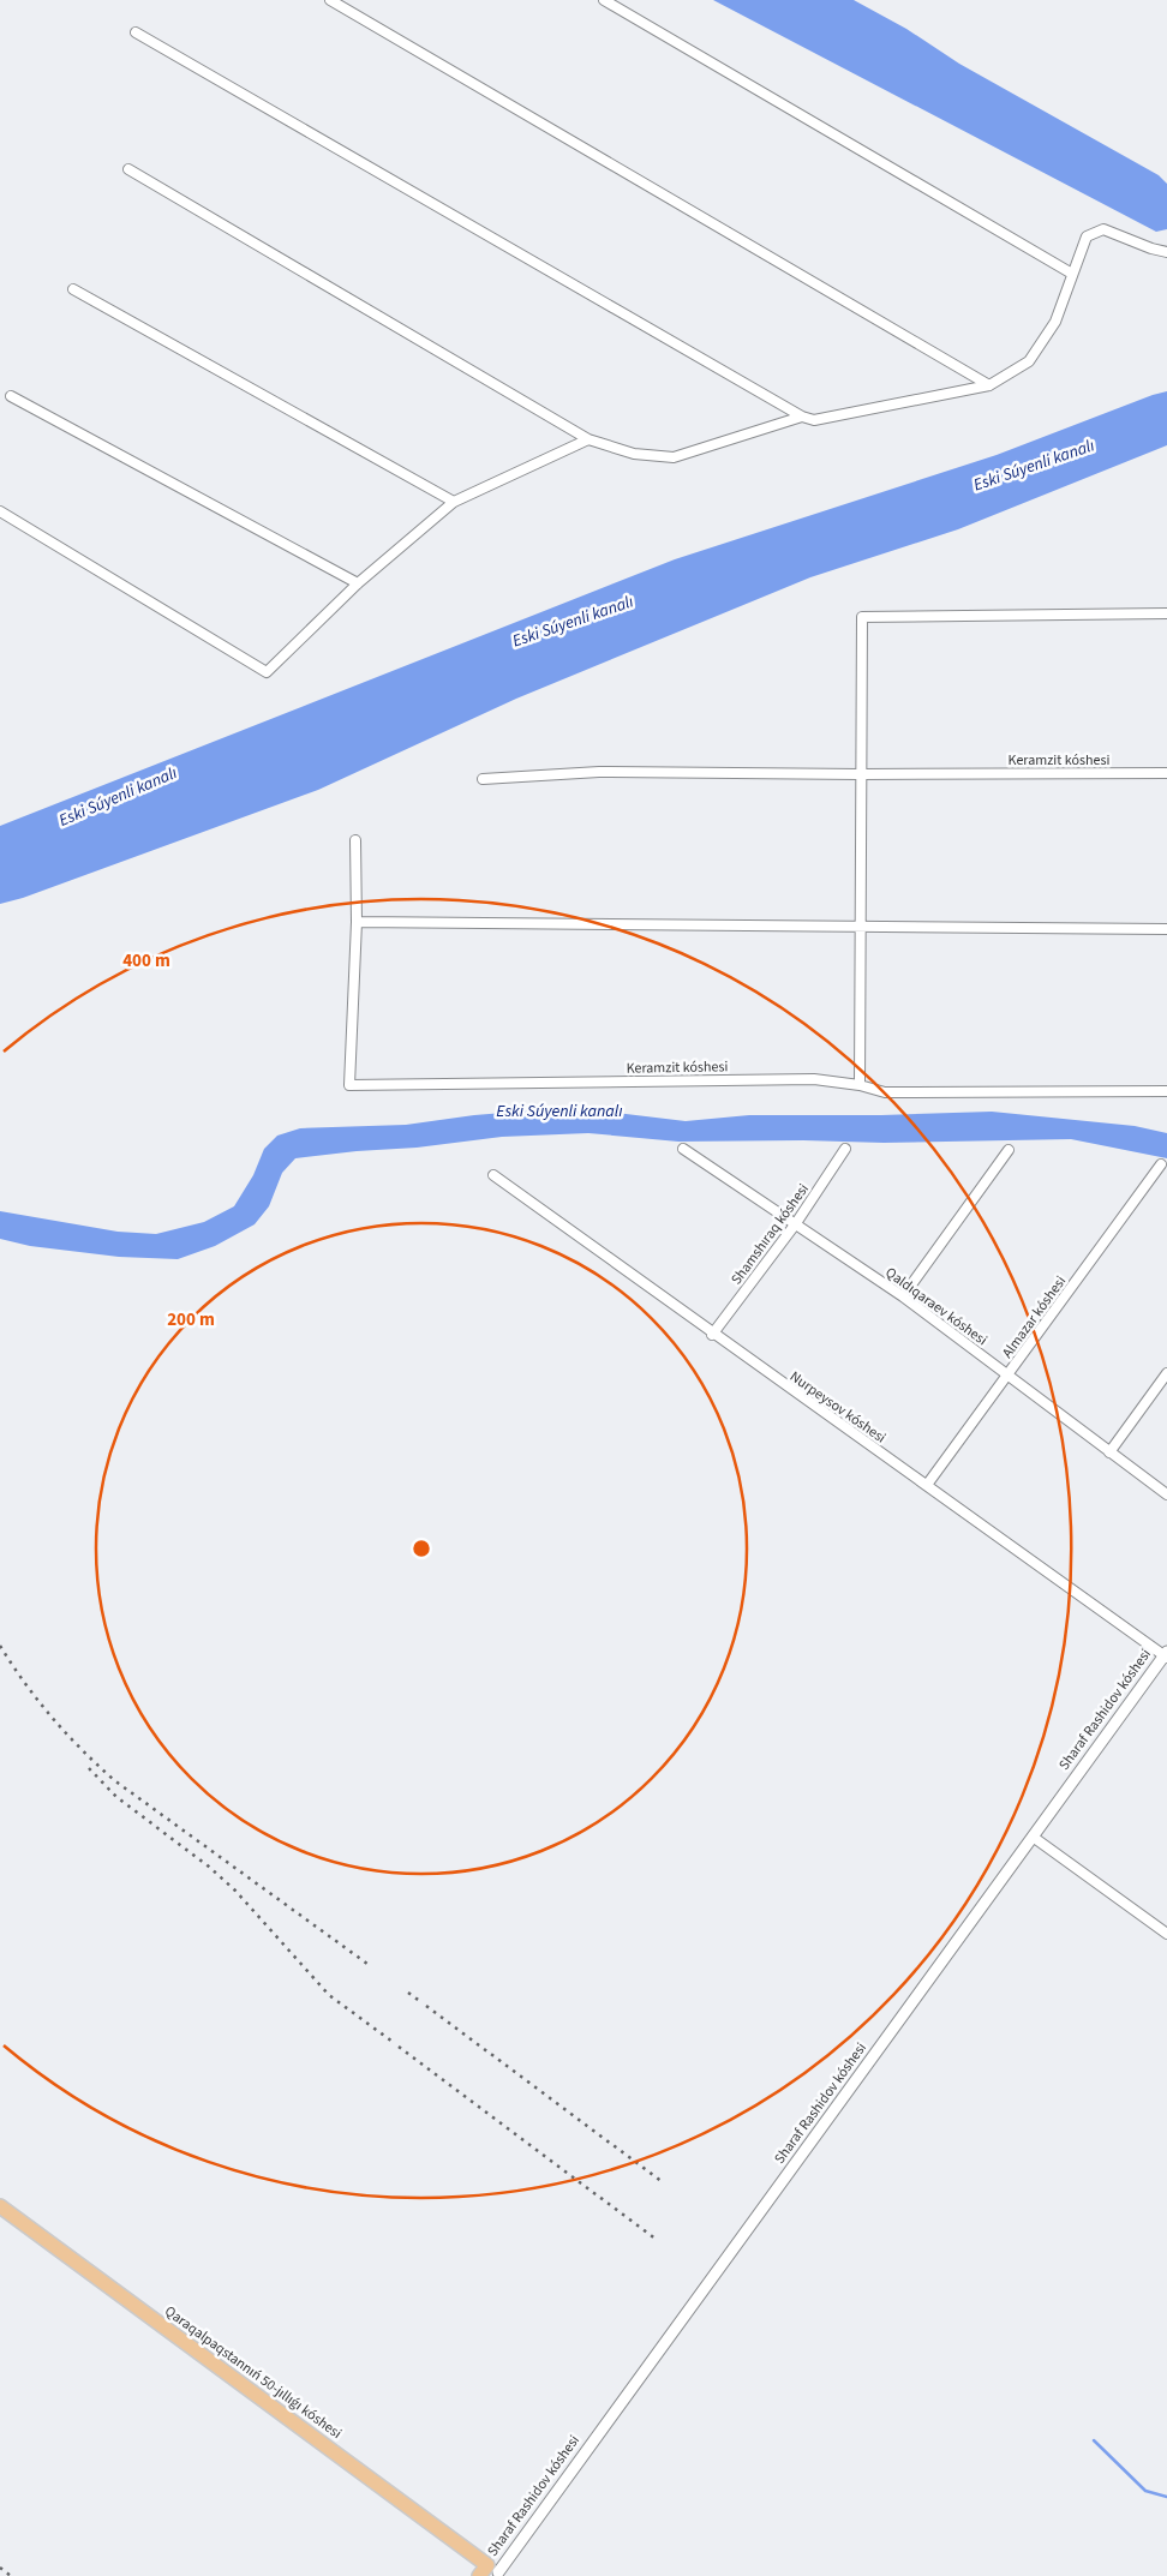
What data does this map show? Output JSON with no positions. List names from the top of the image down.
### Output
{
  "streets": {
    "main road": ["Qaraqalpaqstannıń 50-jıllıǵı kóshesi"],
    "street": [
      "Keramzit kóshesi",
      "Shamshıraq kóshesi",
      "Qaldıqaraev kóshesi",
      "Almazar kóshesi",
      "Nurpeysov kóshesi",
      "Sharaf Rashidov kóshesi"
    ]
  },
  "crossings": [
    ["Shamshıraq kóshesi", "Qaldıqaraev kóshesi"],
    ["Shamshıraq kóshesi", "Nurpeysov kóshesi"],
    ["Qaldıqaraev kóshesi", "Almazar kóshesi"],
    ["Almazar kóshesi", "Nurpeysov kóshesi"],
    ["Nurpeysov kóshesi", "Sharaf Rashidov kóshesi"],
    ["Sharaf Rashidov kóshesi", "Qaraqalpaqstannıń 50-jıllıǵı kóshesi"]
  ],
  "water": ["Eski Súyenli kanalı"],
  "rings": ["400 m", "200 m"]
}
